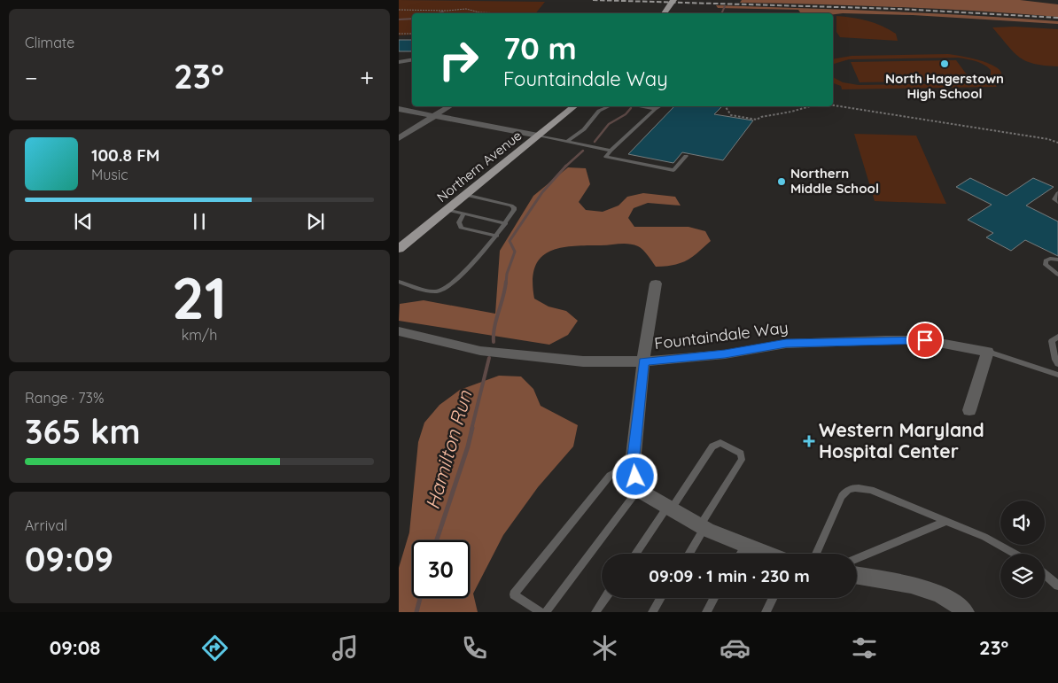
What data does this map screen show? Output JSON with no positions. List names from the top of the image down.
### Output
{
  "streets": {
    "main road": ["Northern Avenue"],
    "street": ["Fountaindale Way"]
  },
  "water": ["Hamilton Run"],
  "places": {
    "other": ["North Hagerstown High School", "Northern Middle School"],
    "health": ["Western Maryland Hospital Center"]
  },
  "page": {
    "tile": [
      "Climate",
      ["21", "km/h"],
      ["Range · 73%", "365 km"],
      ["Arrival", "09:09"]
    ],
    "turn": ["70 m", "Fountaindale Way"],
    "heat": ["−", "23°", "+"],
    "song": ["100.8 FM", "Music"],
    "limit": "30",
    "trip": "09:09 · 1 min · 230 m",
    "tabs": ["09:08", "23°"]
  }
}
